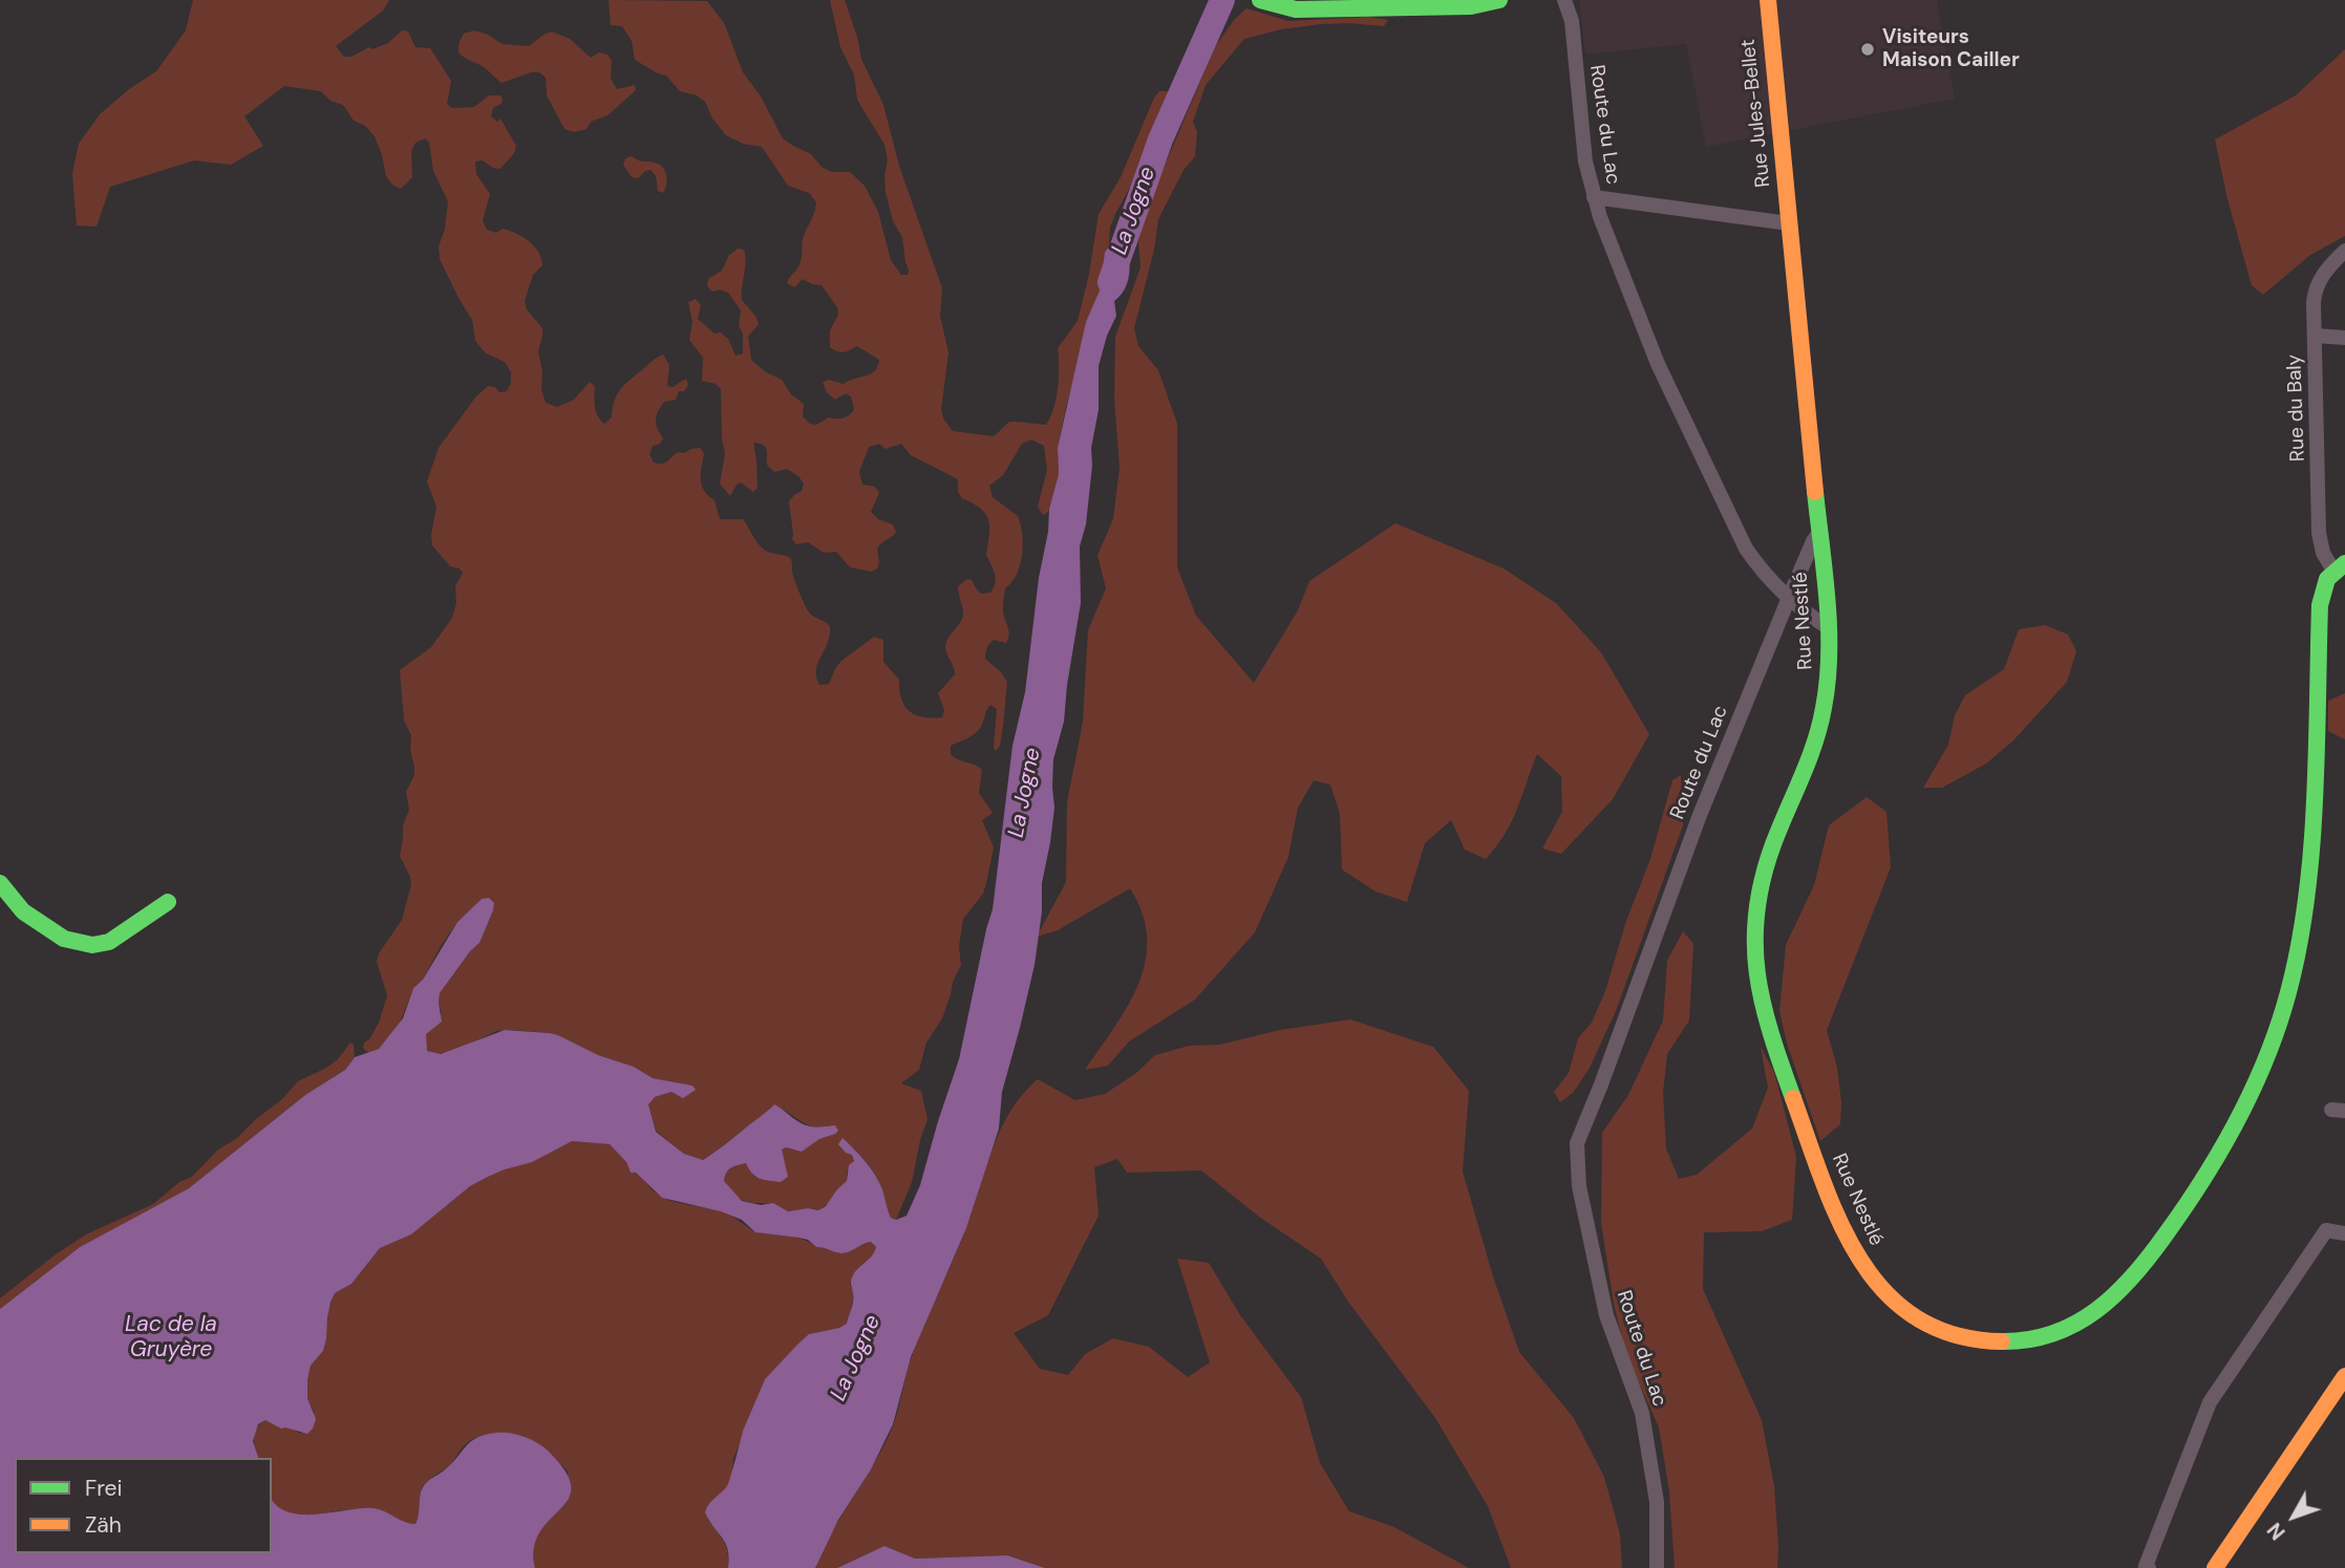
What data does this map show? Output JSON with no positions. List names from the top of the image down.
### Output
{
  "streets": {
    "street": [
      "Rue Jules-Bellet",
      "Route du Lac",
      "Rue du Baly",
      "Rue Nestlé"
    ]
  },
  "crossings": [
    ["Rue Jules-Bellet", "Rue Nestlé"],
    ["Rue du Baly", "Rue Nestlé"]
  ],
  "water": ["La Jogne", "Lac de la Gruyère"],
  "places": ["Visiteurs Maison Cailler"],
  "legend": ["Frei", "Zäh"],
  "north": "bottom left"
}
